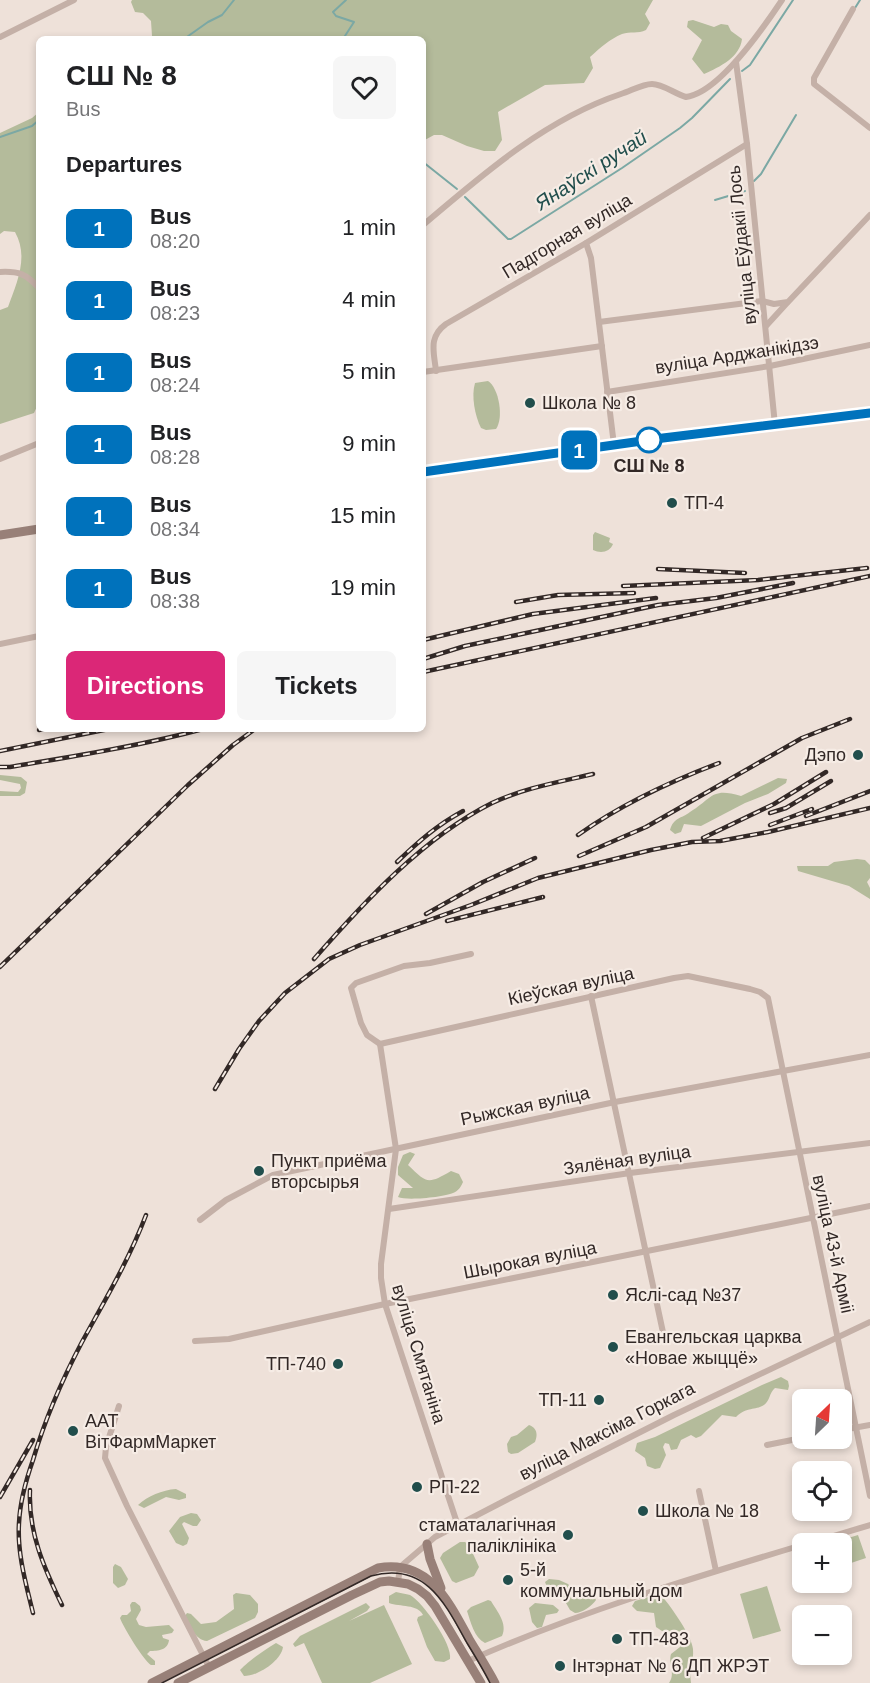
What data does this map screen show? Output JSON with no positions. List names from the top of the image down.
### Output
{
  "streets": {
    "main road": ["вуліца Максіма Горкага"],
    "street": [
      "Падгорная вуліца",
      "вуліца Еўдакіі Лось",
      "вуліца Арджанікідзэ",
      "Кіеўская вуліца",
      "Рыжская вуліца",
      "Зялёная вуліца",
      "вуліца 43-й Арміі",
      "Шырокая вуліца",
      "вуліца Смятаніна"
    ]
  },
  "crossings": [
    ["Падгорная вуліца", "вуліца Еўдакіі Лось"],
    ["вуліца Еўдакіі Лось", "вуліца Арджанікідзэ"],
    ["Кіеўская вуліца", "вуліца 43-й Арміі"],
    ["Кіеўская вуліца", "вуліца Смятаніна"],
    ["Рыжская вуліца", "вуліца 43-й Арміі"],
    ["Рыжская вуліца", "вуліца Смятаніна"],
    ["Зялёная вуліца", "вуліца 43-й Арміі"],
    ["Зялёная вуліца", "вуліца Смятаніна"],
    ["вуліца 43-й Арміі", "Шырокая вуліца"],
    ["вуліца 43-й Арміі", "вуліца Максіма Горкага"],
    ["Шырокая вуліца", "вуліца Смятаніна"],
    ["вуліца Смятаніна", "вуліца Максіма Горкага"]
  ],
  "water": ["Янаўскі ручай"],
  "places": [
    "Школа № 8",
    "СШ № 8",
    "ТП-4",
    "Дэпо",
    "Пункт приёма вторсырья",
    "Яслі-сад №37",
    "Евангельская царква «Новае жыццё»",
    "ТП-740",
    "ТП-11",
    "ААТ ВітФармМаркет",
    "РП-22",
    "Школа № 18",
    "стаматалагічная паліклініка",
    "5-й коммунальный дом",
    "ТП-483",
    "Інтэрнат № 6 ДП ЖРЭТ"
  ],
  "lines": ["bus line 1"],
  "north": "top right",
  "page": {
    "on_map": "1",
    "heading": [
      ["СШ № 8", "Bus"],
      "Departures"
    ],
    "list": [
      {
        "mark": "1",
        "name": "Bus",
        "note": "08:20",
        "value": "1 min"
      },
      {
        "mark": "1",
        "name": "Bus",
        "note": "08:23",
        "value": "4 min"
      },
      {
        "mark": "1",
        "name": "Bus",
        "note": "08:24",
        "value": "5 min"
      },
      {
        "mark": "1",
        "name": "Bus",
        "note": "08:28",
        "value": "9 min"
      },
      {
        "mark": "1",
        "name": "Bus",
        "note": "08:34",
        "value": "15 min"
      },
      {
        "mark": "1",
        "name": "Bus",
        "note": "08:38",
        "value": "19 min"
      }
    ],
    "buttons": ["Directions", "Tickets"],
    "map_buttons": ["+", "−"]
  }
}
